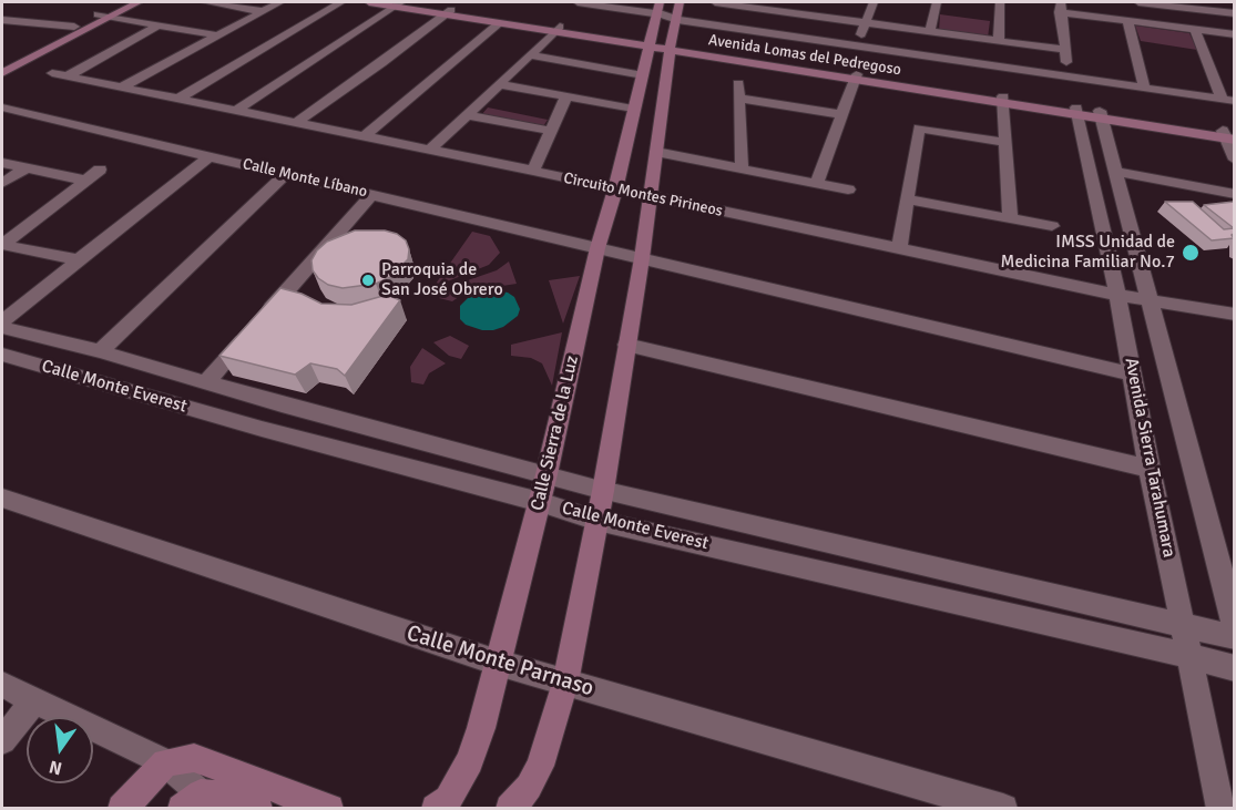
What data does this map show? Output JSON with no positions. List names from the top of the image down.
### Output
{
  "streets": {
    "street": [
      "Avenida Lomas del Pedregoso",
      "Calle Monte Líbano",
      "Circuito Montes Pirineos",
      "Calle Monte Everest",
      "Calle Sierra de la Luz",
      "Avenida Sierra Tarahumara",
      "Calle Monte Parnaso"
    ]
  },
  "crossings": [
    ["Avenida Lomas del Pedregoso", "Calle Sierra de la Luz"],
    ["Avenida Lomas del Pedregoso", "Avenida Sierra Tarahumara"],
    ["Calle Monte Líbano", "Calle Sierra de la Luz"],
    ["Circuito Montes Pirineos", "Calle Sierra de la Luz"],
    ["Circuito Montes Pirineos", "Avenida Sierra Tarahumara"],
    ["Calle Monte Everest", "Calle Sierra de la Luz"],
    ["Calle Monte Everest", "Avenida Sierra Tarahumara"],
    ["Calle Sierra de la Luz", "Calle Monte Parnaso"]
  ],
  "places": ["IMSS Unidad de Medicina Familiar No.7", "Parroquia de San José Obrero"],
  "north": "bottom"
}
